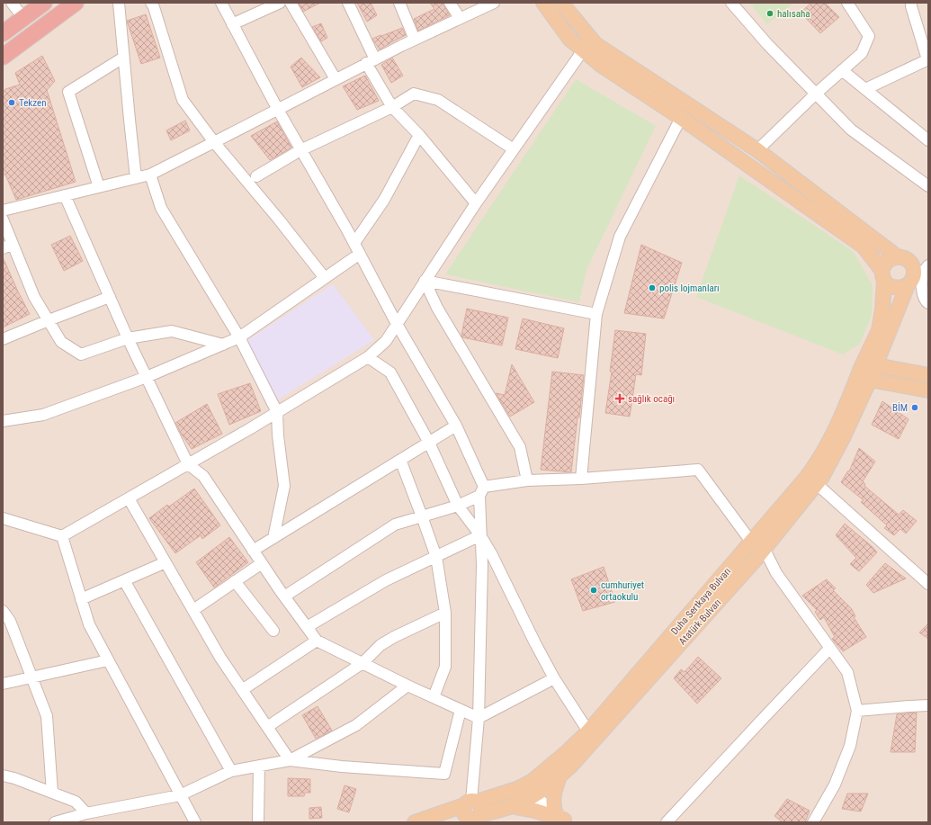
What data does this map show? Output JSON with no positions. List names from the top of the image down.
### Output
{
  "streets": {
    "main road": ["Duha Sertkaya Bulvarı", "Atatürk Bulvarı"]
  },
  "crossings": [
    ["Duha Sertkaya Bulvarı", "Atatürk Bulvarı"]
  ],
  "places": {
    "other": [
      "halısaha",
      "Tekzen",
      "polis lojmanları",
      "BİM",
      "cumhuriyet ortaokulu"
    ],
    "health": ["sağlık ocağı"]
  }
}
